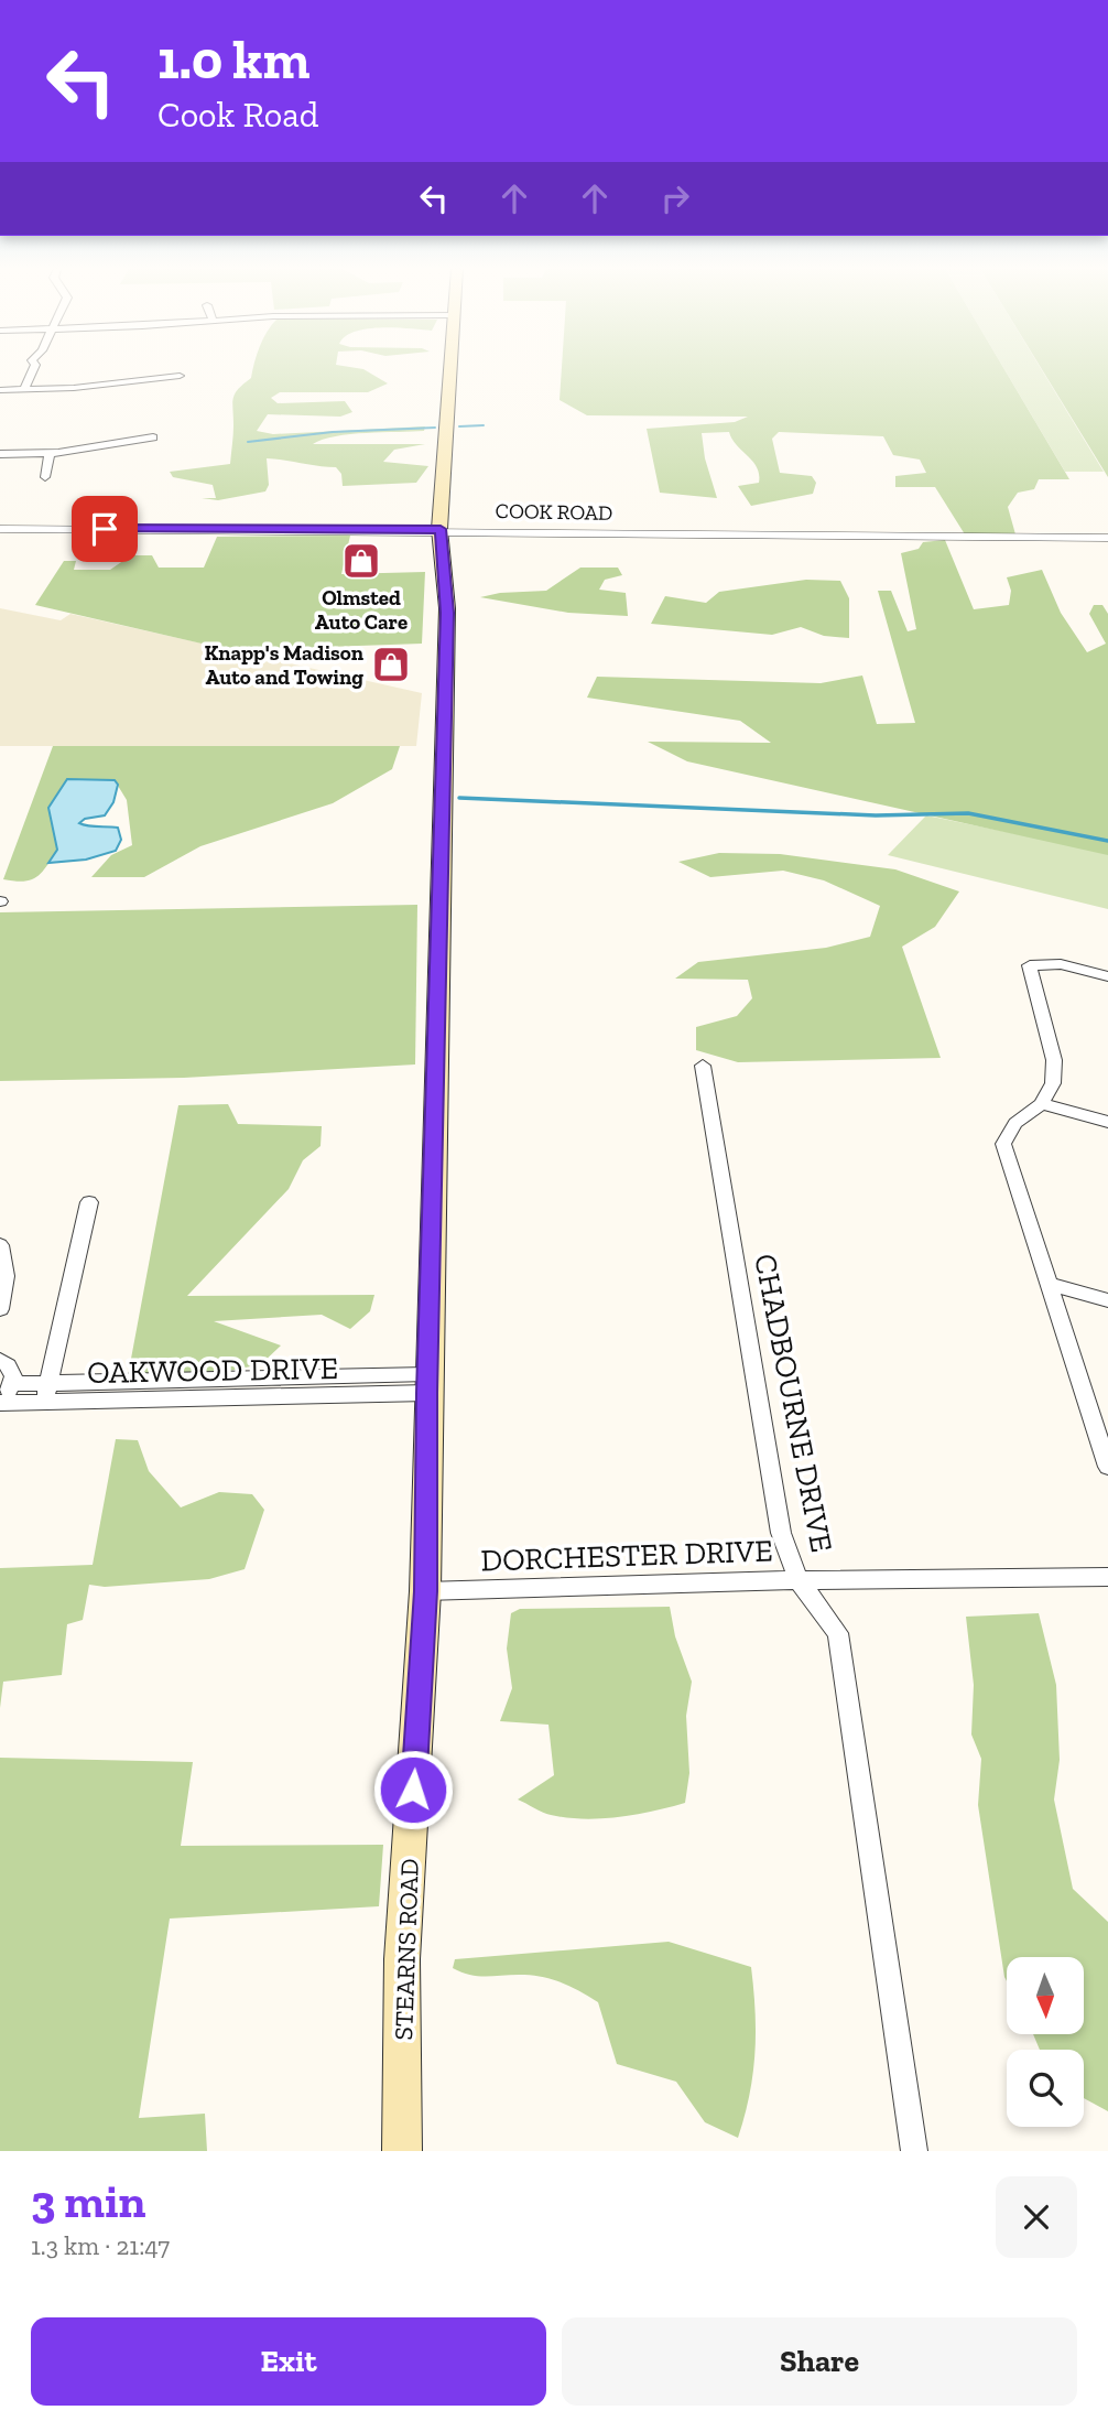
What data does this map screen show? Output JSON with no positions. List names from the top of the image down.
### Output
{
  "streets": {
    "main road": ["STEARNS ROAD"],
    "street": [
      "COOK ROAD",
      "OAKWOOD DRIVE",
      "CHADBOURNE DRIVE",
      "DORCHESTER DRIVE"
    ]
  },
  "crossings": [
    ["COOK ROAD", "STEARNS ROAD"],
    ["OAKWOOD DRIVE", "STEARNS ROAD"],
    ["CHADBOURNE DRIVE", "DORCHESTER DRIVE"],
    ["DORCHESTER DRIVE", "STEARNS ROAD"]
  ],
  "places": {
    "shop": ["Olmsted Auto Care", "Knapp's Madison Auto and Towing"]
  },
  "north": "bottom",
  "page": {
    "turn": ["1.0 km", "Cook Road"],
    "heading": ["3 min", "1.3 km · 21:47"],
    "buttons": ["Exit", "Share"]
  }
}
